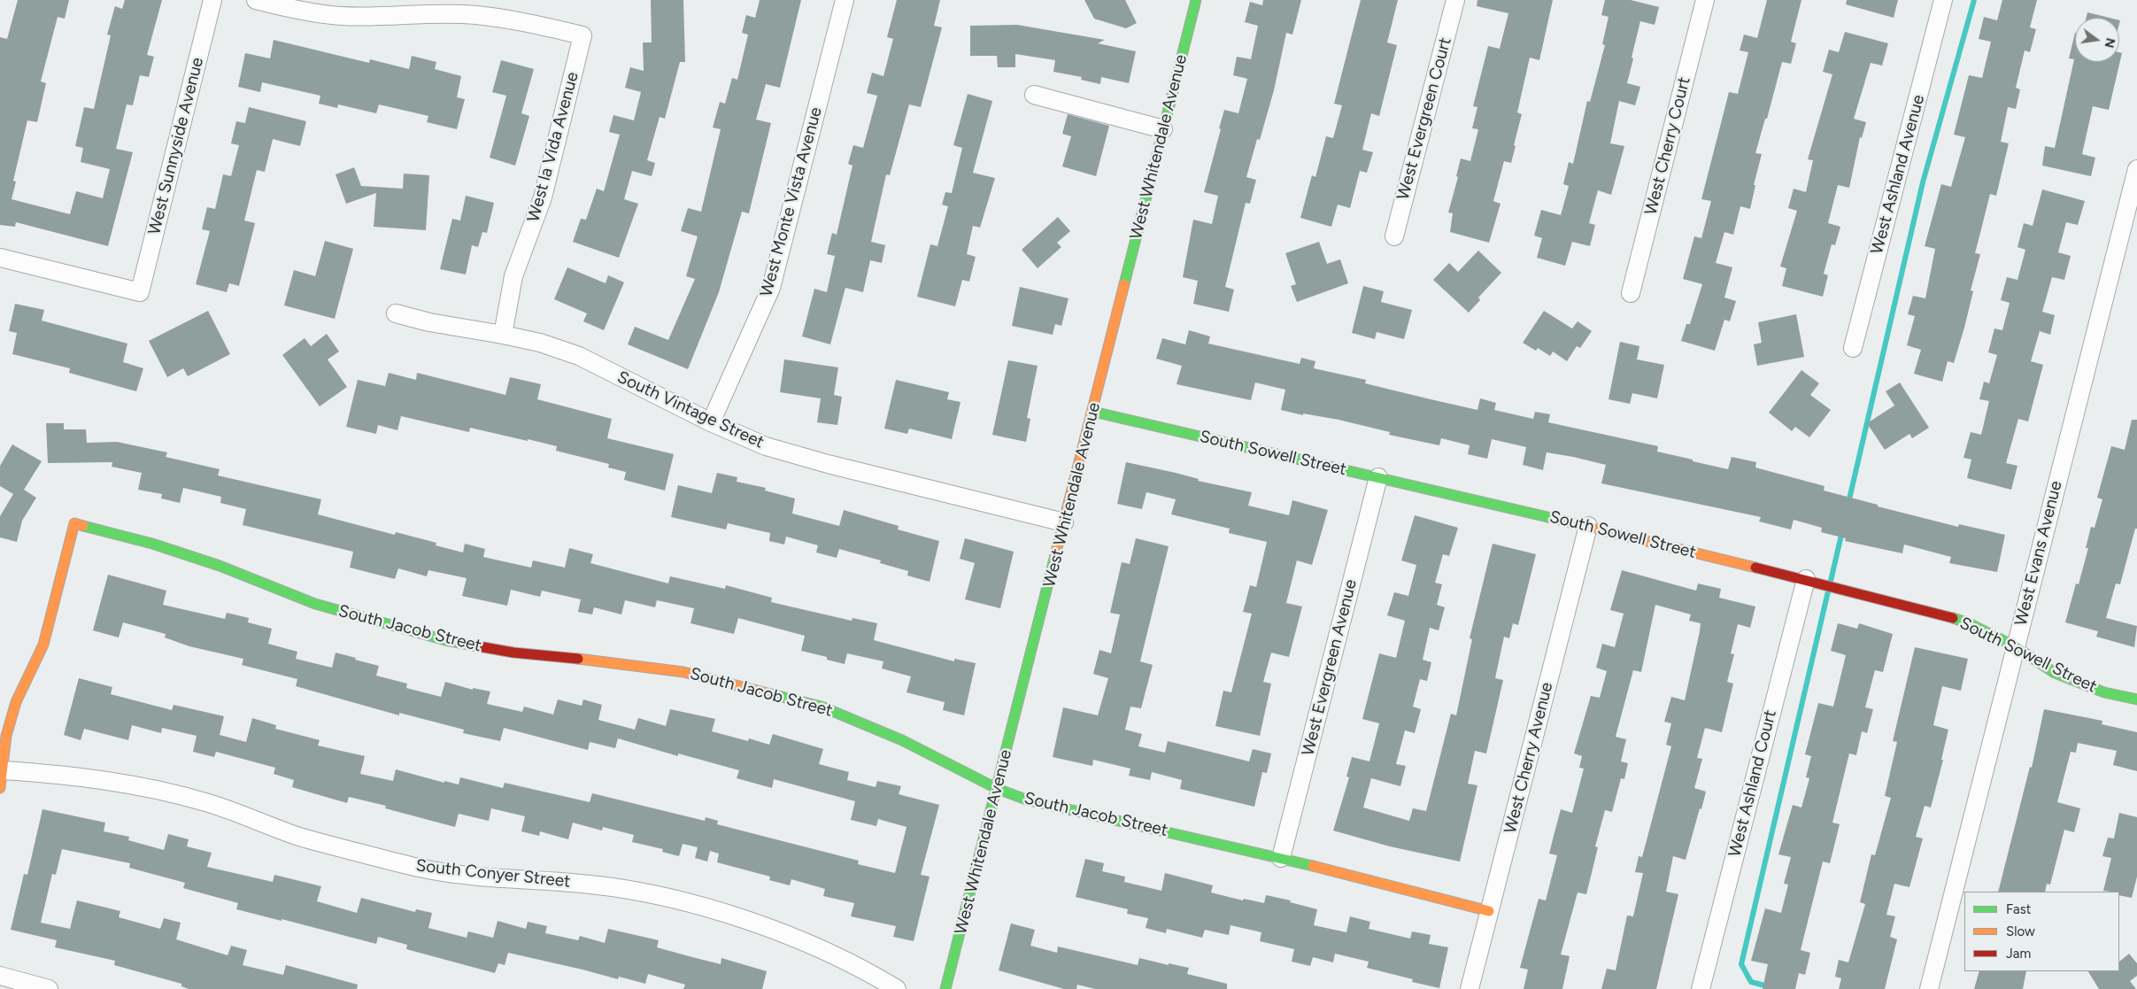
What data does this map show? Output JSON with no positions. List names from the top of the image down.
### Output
{
  "streets": {
    "street": [
      "West Evergreen Court",
      "West Sunnyside Avenue",
      "West Cherry Court",
      "West la Vida Avenue",
      "West Whitendale Avenue",
      "West Ashland Avenue",
      "West Monte Vista Avenue",
      "South Vintage Street",
      "South Sowell Street",
      "West Evans Avenue",
      "South Jacob Street",
      "West Evergreen Avenue",
      "West Cherry Avenue",
      "West Ashland Court",
      "South Conyer Street"
    ]
  },
  "crossings": [
    ["West la Vida Avenue", "South Vintage Street"],
    ["West Whitendale Avenue", "South Vintage Street"],
    ["West Whitendale Avenue", "South Sowell Street"],
    ["West Whitendale Avenue", "South Jacob Street"],
    ["West Monte Vista Avenue", "South Vintage Street"],
    ["South Sowell Street", "West Evans Avenue"],
    ["South Sowell Street", "West Evergreen Avenue"],
    ["South Sowell Street", "West Cherry Avenue"],
    ["South Sowell Street", "West Ashland Court"],
    ["South Jacob Street", "West Evergreen Avenue"],
    ["South Jacob Street", "West Cherry Avenue"],
    ["South Jacob Street", "South Conyer Street"]
  ],
  "legend": ["Fast", "Slow", "Jam"],
  "north": "right"
}
